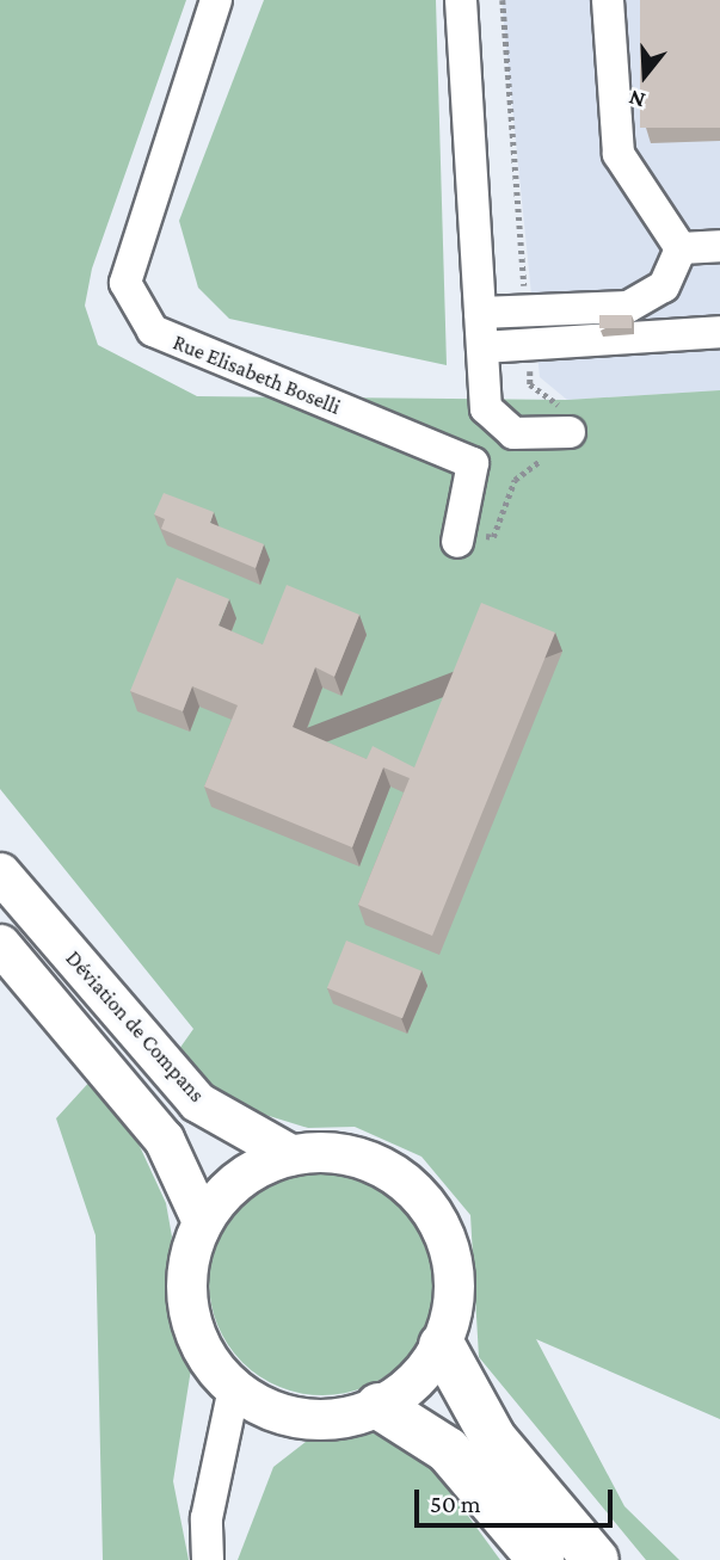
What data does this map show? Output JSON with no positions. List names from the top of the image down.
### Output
{
  "streets": {
    "main road": ["Déviation de Compans"],
    "street": ["Rue Elisabeth Boselli"]
  },
  "scale_bar": "50 m",
  "north": "bottom"
}
